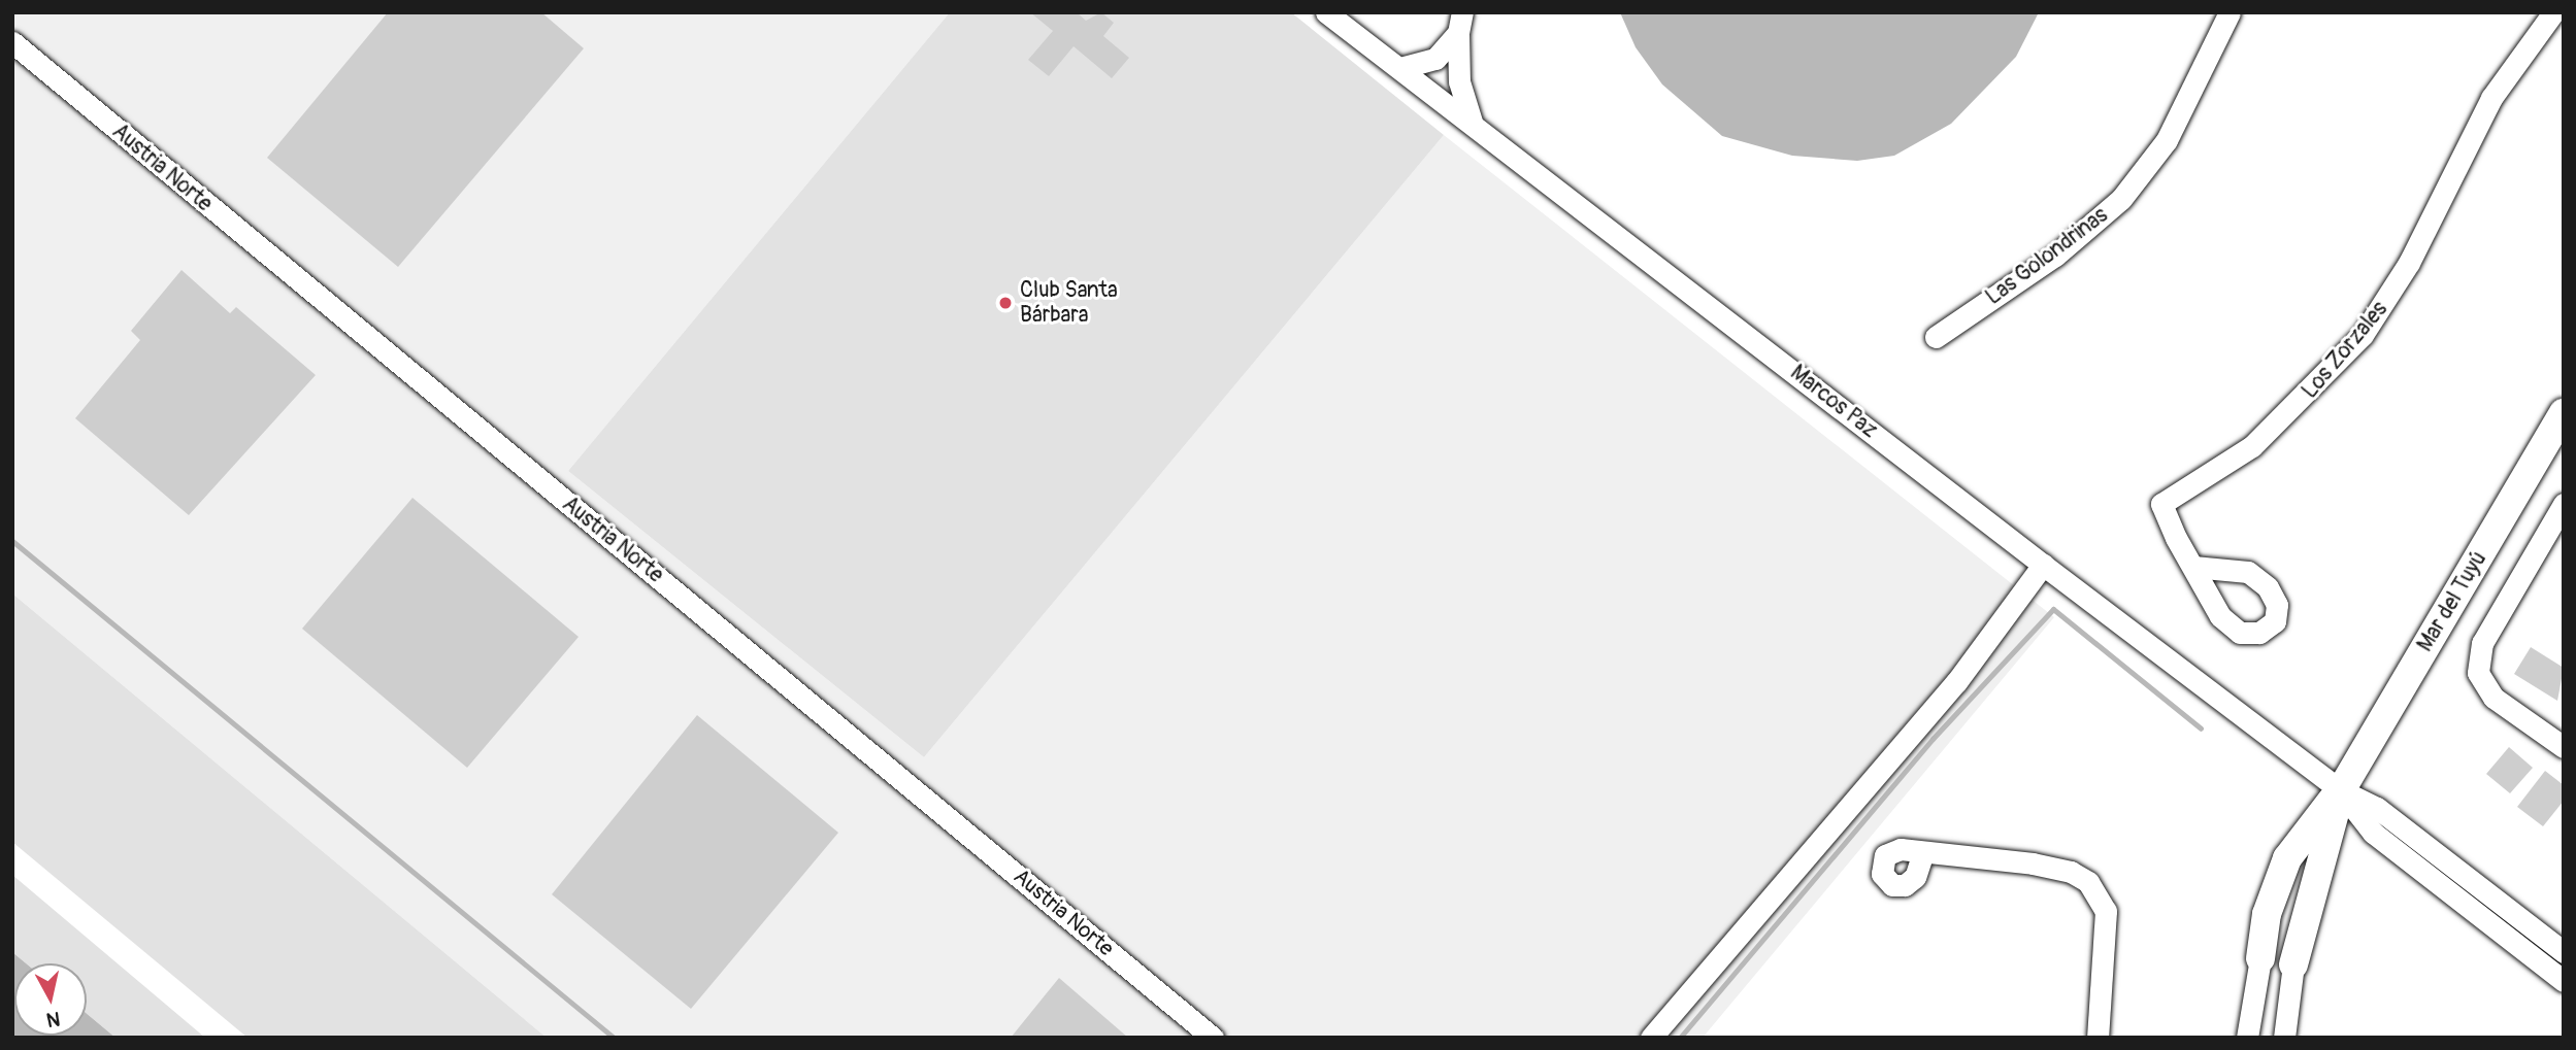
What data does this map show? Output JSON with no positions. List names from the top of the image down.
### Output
{
  "streets": {
    "street": [
      "Austria Norte",
      "Las Golondrinas",
      "Los Zorzales",
      "Marcos Paz",
      "Mar del Tuyú"
    ]
  },
  "crossings": [
    ["Marcos Paz", "Mar del Tuyú"]
  ],
  "places": ["Club Santa Bárbara"],
  "north": "bottom"
}
